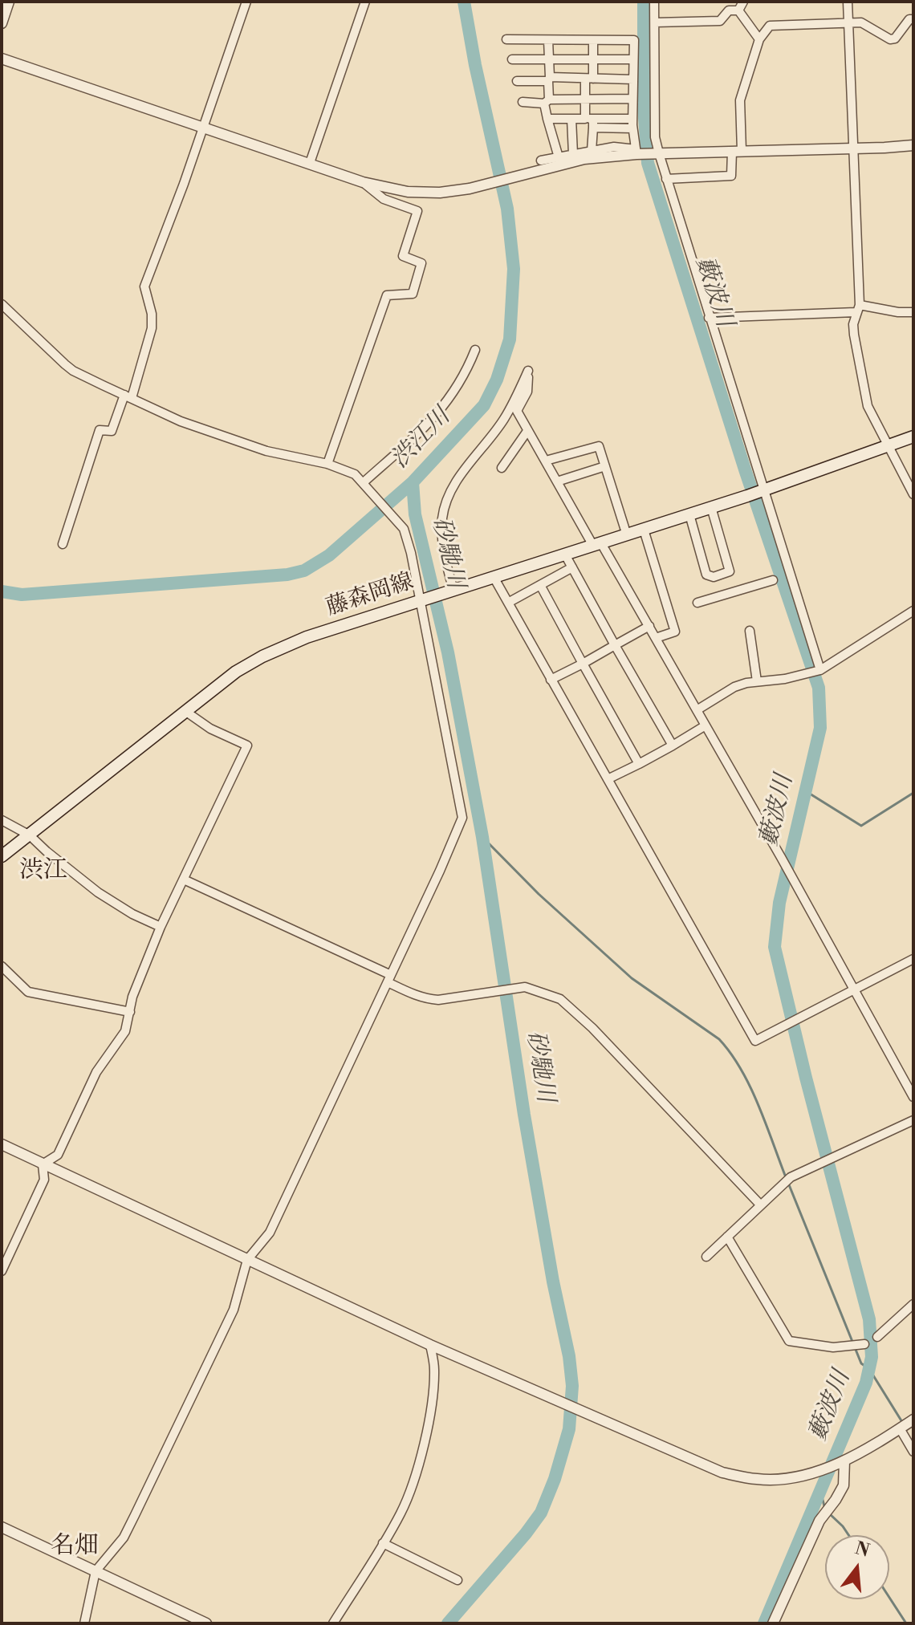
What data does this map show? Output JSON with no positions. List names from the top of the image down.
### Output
{
  "streets": {
    "main road": ["藤森岡線"]
  },
  "districts": ["渋江", "名畑"],
  "water": ["藪波川", "渋江川", "砂馳川"],
  "north": "top"
}
